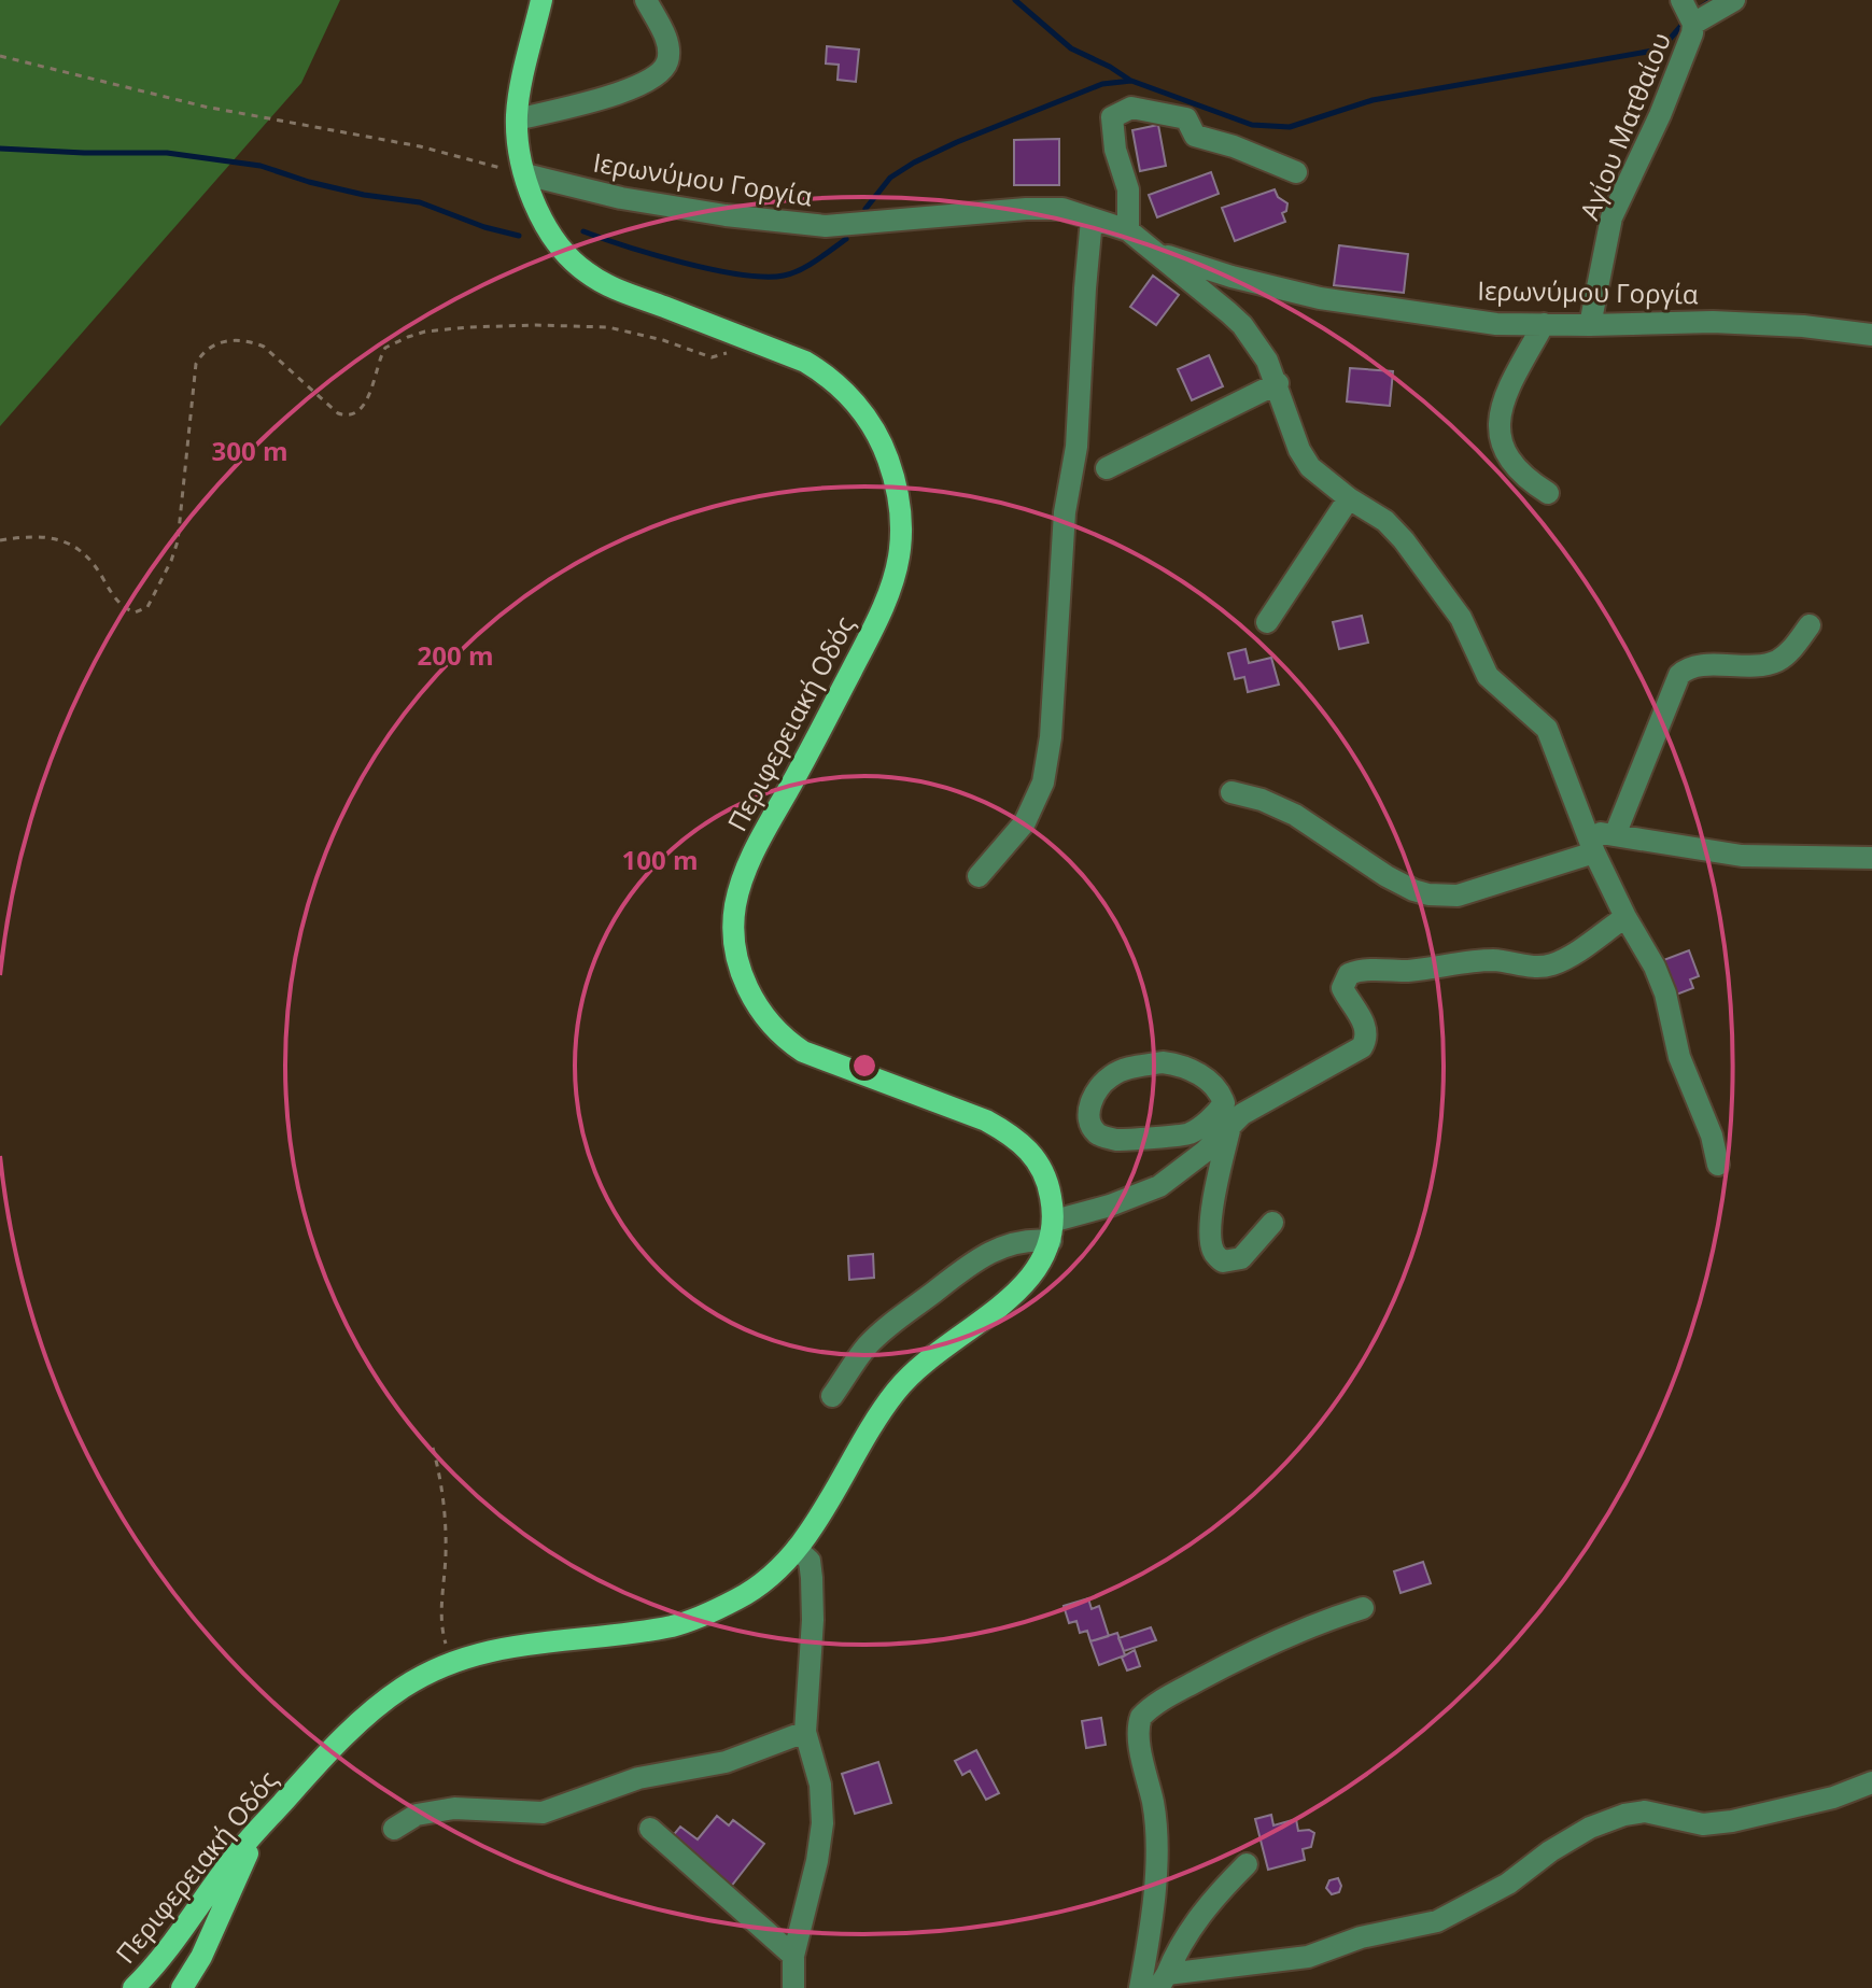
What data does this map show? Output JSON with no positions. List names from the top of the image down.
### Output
{
  "streets": {
    "main road": ["Περιφερειακή Οδός"],
    "street": ["Αγίου Ματθαίου", "Ιερωνύμου Γοργία"]
  },
  "crossings": [
    ["Αγίου Ματθαίου", "Ιερωνύμου Γοργία"],
    ["Ιερωνύμου Γοργία", "Περιφερειακή Οδός"]
  ],
  "rings": ["300 m", "200 m", "100 m"]
}
